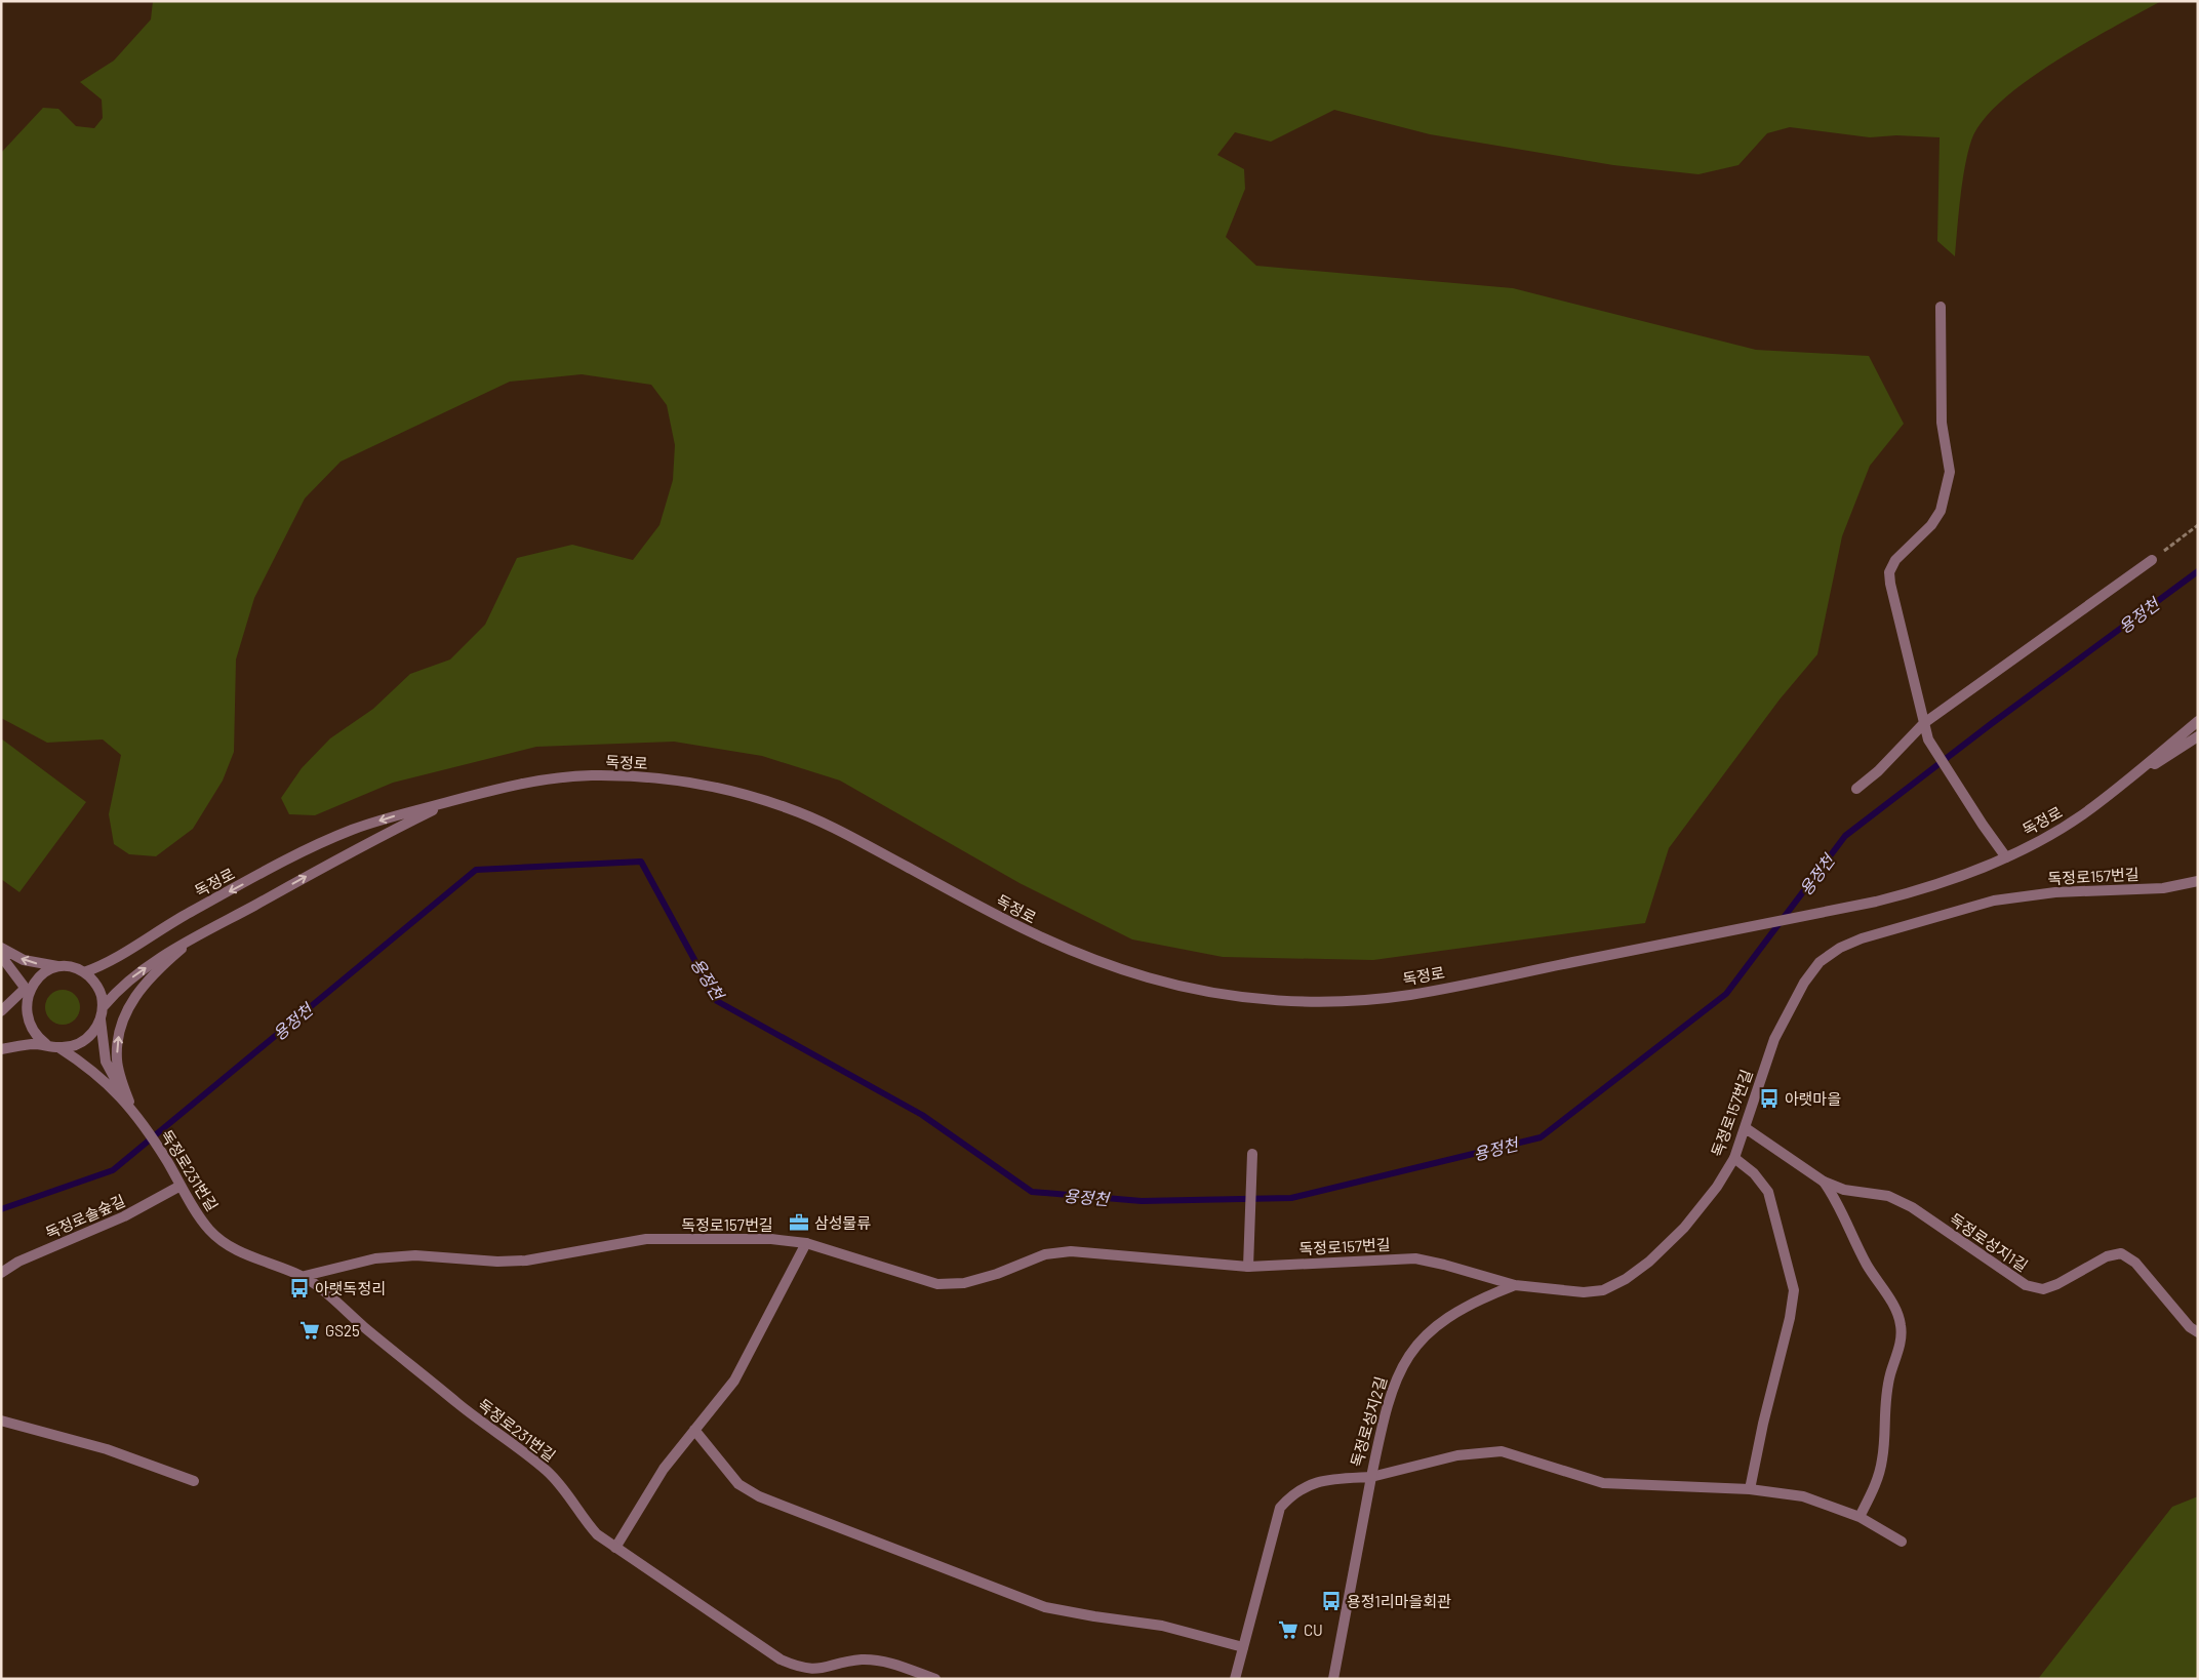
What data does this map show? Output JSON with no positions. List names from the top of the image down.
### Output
{
  "streets": {
    "street": [
      "독정로",
      "독정로157번길",
      "독정로231번길",
      "독정로솔숲길",
      "독정로성지1길",
      "독정로성지2길"
    ]
  },
  "crossings": [
    ["독정로157번길", "독정로231번길"],
    ["독정로157번길", "독정로성지1길"],
    ["독정로157번길", "독정로성지2길"],
    ["독정로231번길", "독정로솔숲길"]
  ],
  "water": ["용정천"],
  "places": {
    "bus stop": ["아랫마을", "아랫독정리", "용정1리마을회관"],
    "office": ["삼성물류"],
    "supermarket": ["GS25", "CU"]
  }
}
